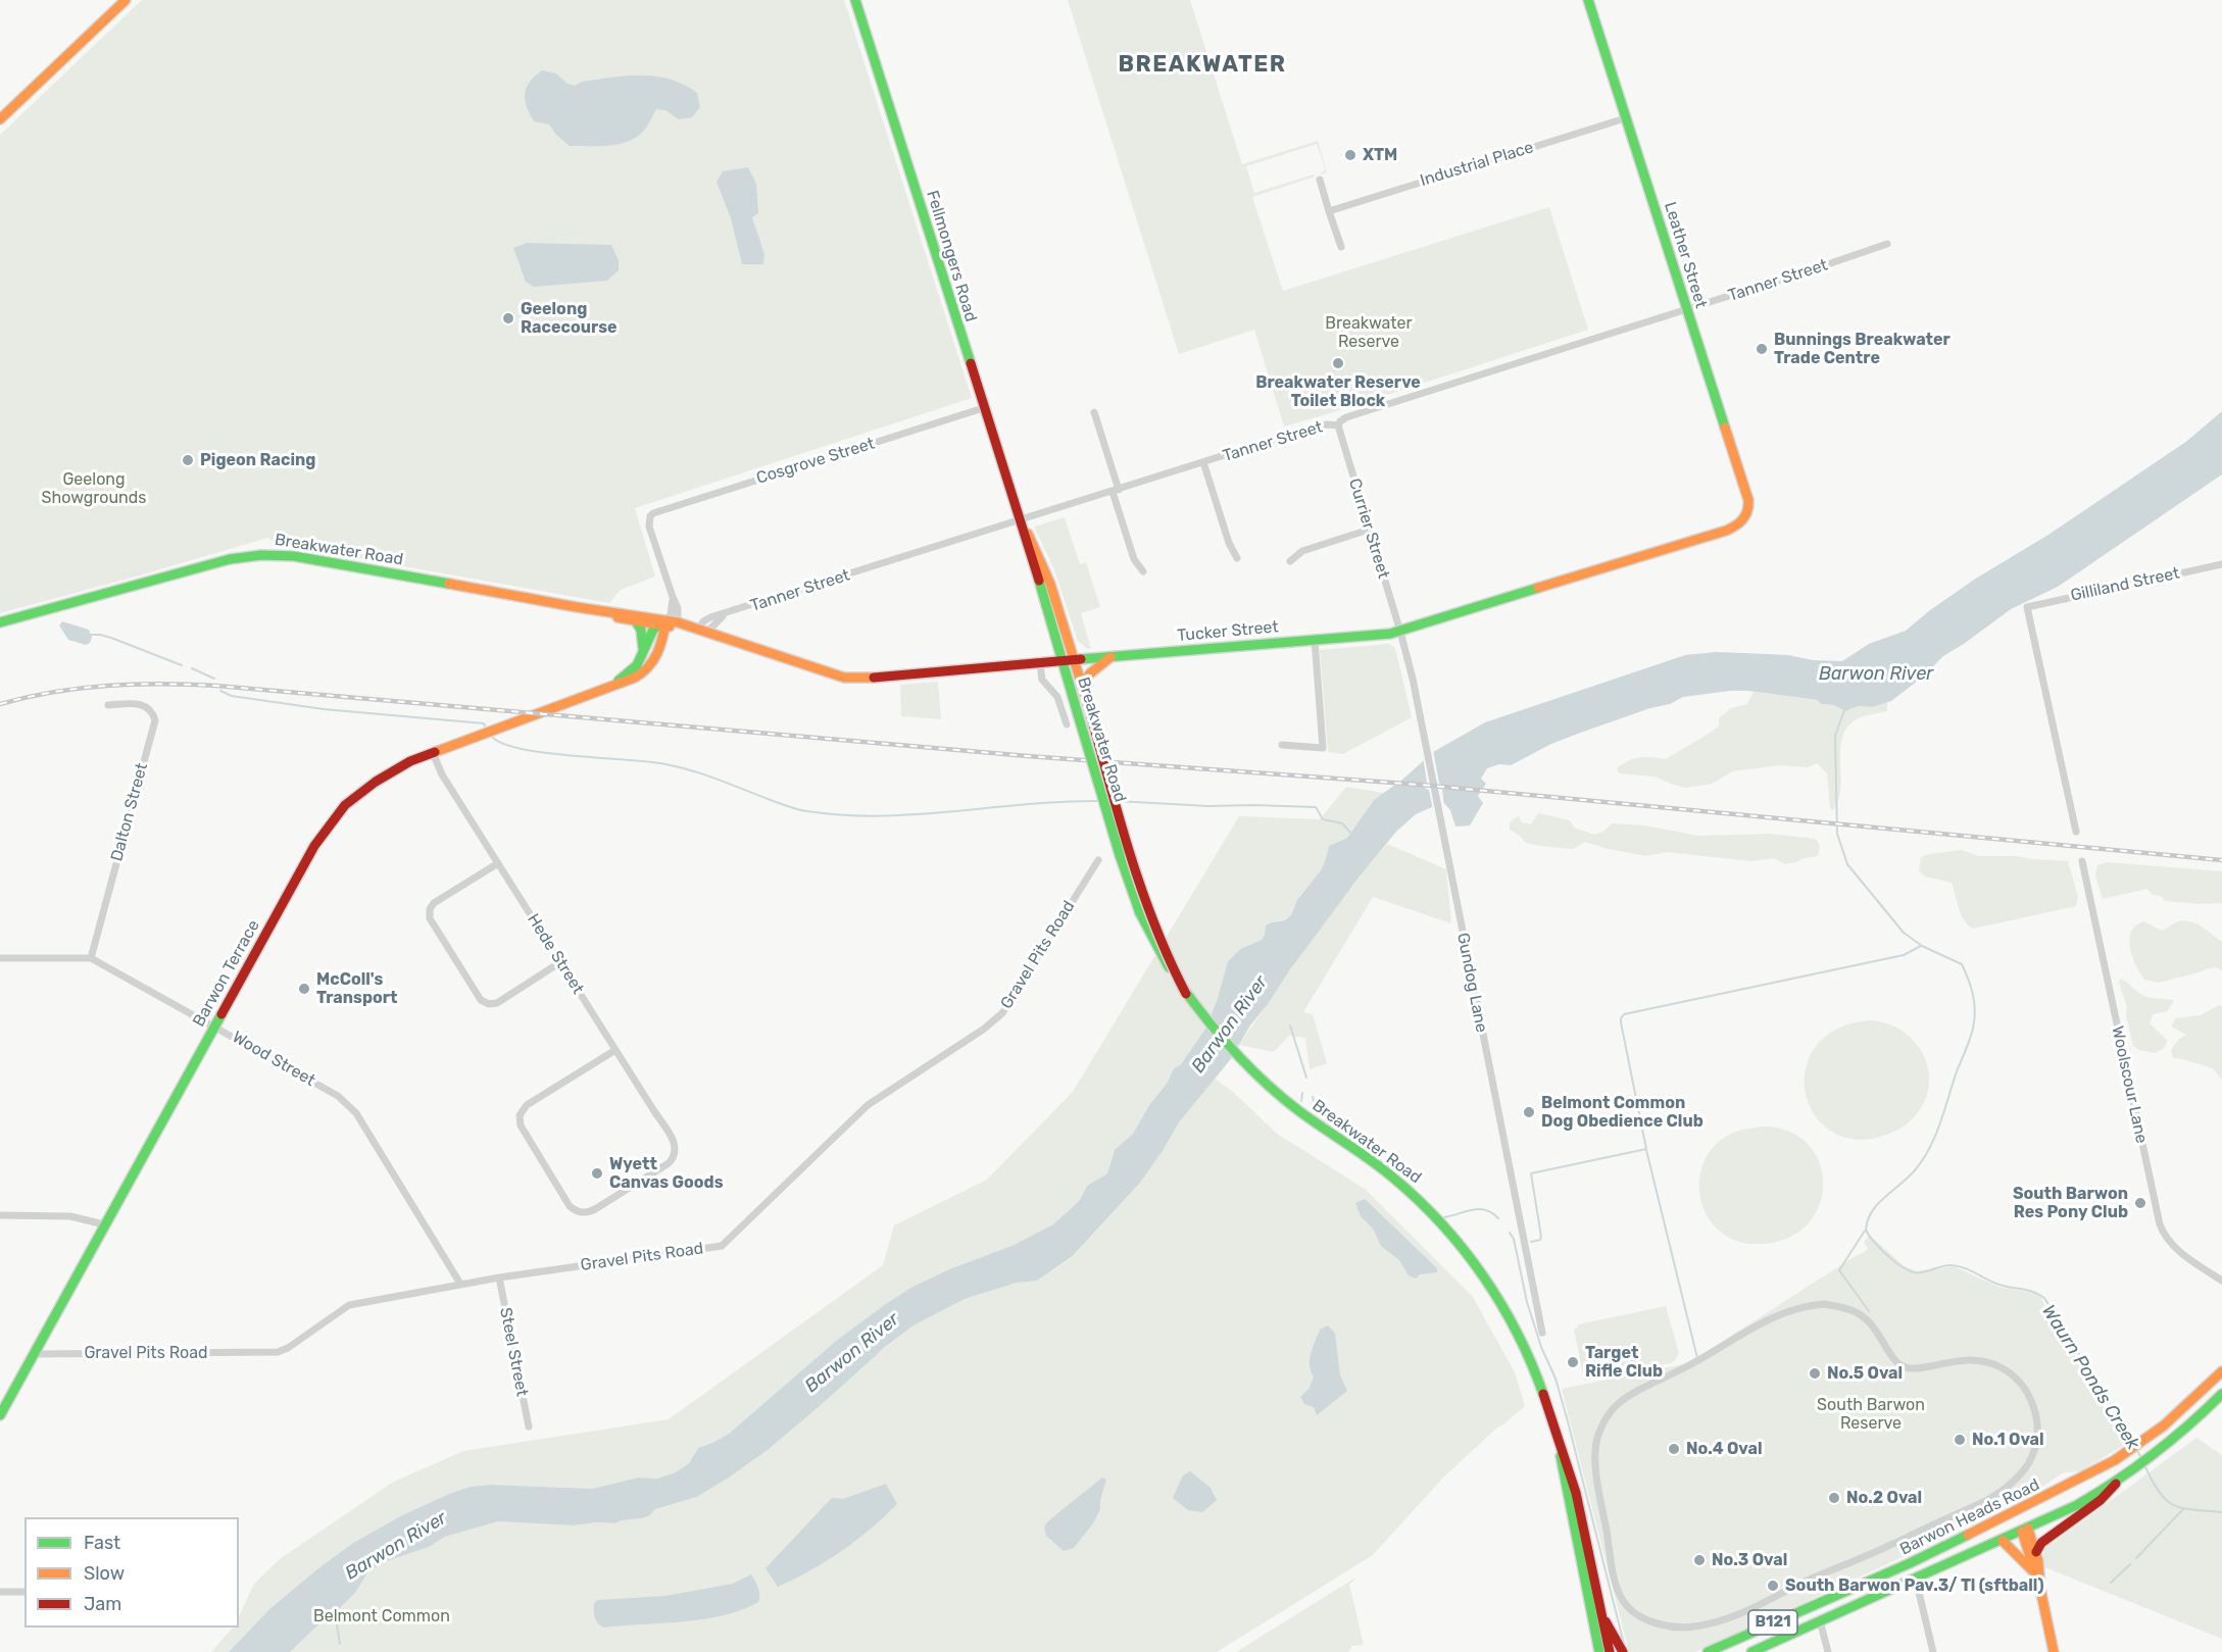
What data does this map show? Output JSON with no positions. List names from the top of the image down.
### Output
{
  "streets": {
    "street": [
      "Industrial Place",
      "Leather Street",
      "Fellmongers Road",
      "Tanner Street",
      "Cosgrove Street",
      "Currier Street",
      "Breakwater Road",
      "Gilliland Street",
      "Tucker Street",
      "Dalton Street",
      "Hede Street",
      "Gravel Pits Road",
      "Barwon Terrace",
      "Gundog Lane",
      "Wood Street",
      "Woolscour Lane",
      "Steel Street",
      "Barwon Heads Road",
      "B121"
    ]
  },
  "crossings": [
    ["Industrial Place", "Leather Street"],
    ["Leather Street", "Tanner Street"],
    ["Leather Street", "Tucker Street"],
    ["Fellmongers Road", "Tanner Street"],
    ["Fellmongers Road", "Cosgrove Street"],
    ["Fellmongers Road", "Breakwater Road"],
    ["Fellmongers Road", "Tucker Street"],
    ["Tanner Street", "Currier Street"],
    ["Tanner Street", "Tucker Street"],
    ["Cosgrove Street", "Tucker Street"],
    ["Cosgrove Street", "Barwon Terrace"],
    ["Currier Street", "Tucker Street"],
    ["Currier Street", "Gundog Lane"],
    ["Breakwater Road", "Tucker Street"],
    ["Tucker Street", "Barwon Terrace"],
    ["Tucker Street", "Gundog Lane"],
    ["Dalton Street", "Wood Street"],
    ["Hede Street", "Barwon Terrace"],
    ["Gravel Pits Road", "Barwon Terrace"],
    ["Gravel Pits Road", "Wood Street"],
    ["Gravel Pits Road", "Steel Street"],
    ["Barwon Terrace", "Wood Street"]
  ],
  "districts": ["BREAKWATER"],
  "water": ["Barwon River", "Waurn Ponds Creek"],
  "parks": [
    "Breakwater Reserve",
    "Geelong Showgrounds",
    "South Barwon Reserve",
    "Belmont Common"
  ],
  "places": [
    "XTM",
    "Geelong Racecourse",
    "Bunnings Breakwater Trade Centre",
    "Breakwater Reserve Toilet Block",
    "Pigeon Racing",
    "McColl's Transport",
    "Belmont Common Dog Obedience Club",
    "Wyett Canvas Goods",
    "South Barwon Res Pony Club",
    "Target Rifle Club",
    "No.5 Oval",
    "No.1 Oval",
    "No.4 Oval",
    "No.2 Oval",
    "No.3 Oval",
    "South Barwon Pav.3/ Tl (sftball)"
  ],
  "legend": ["Fast", "Slow", "Jam"]
}
